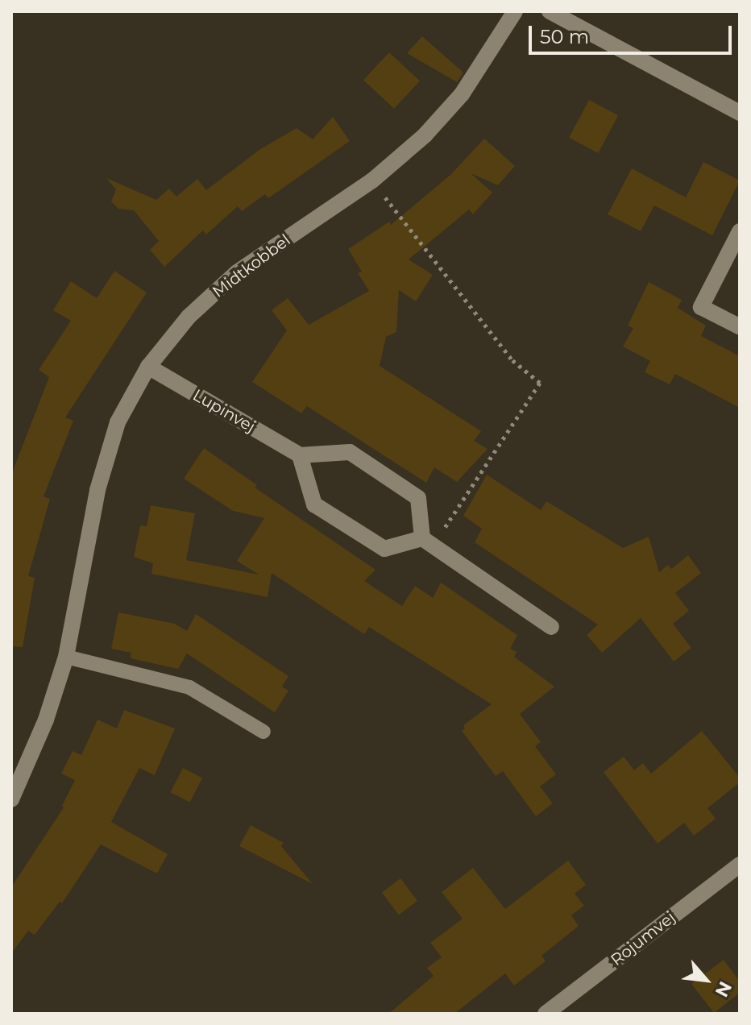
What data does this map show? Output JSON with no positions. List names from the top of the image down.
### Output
{
  "streets": {
    "street": ["Midtkobbel", "Lupinvej", "Rojumvej"]
  },
  "crossings": [
    ["Midtkobbel", "Lupinvej"]
  ],
  "scale_bar": "50 m",
  "north": "bottom right"
}
